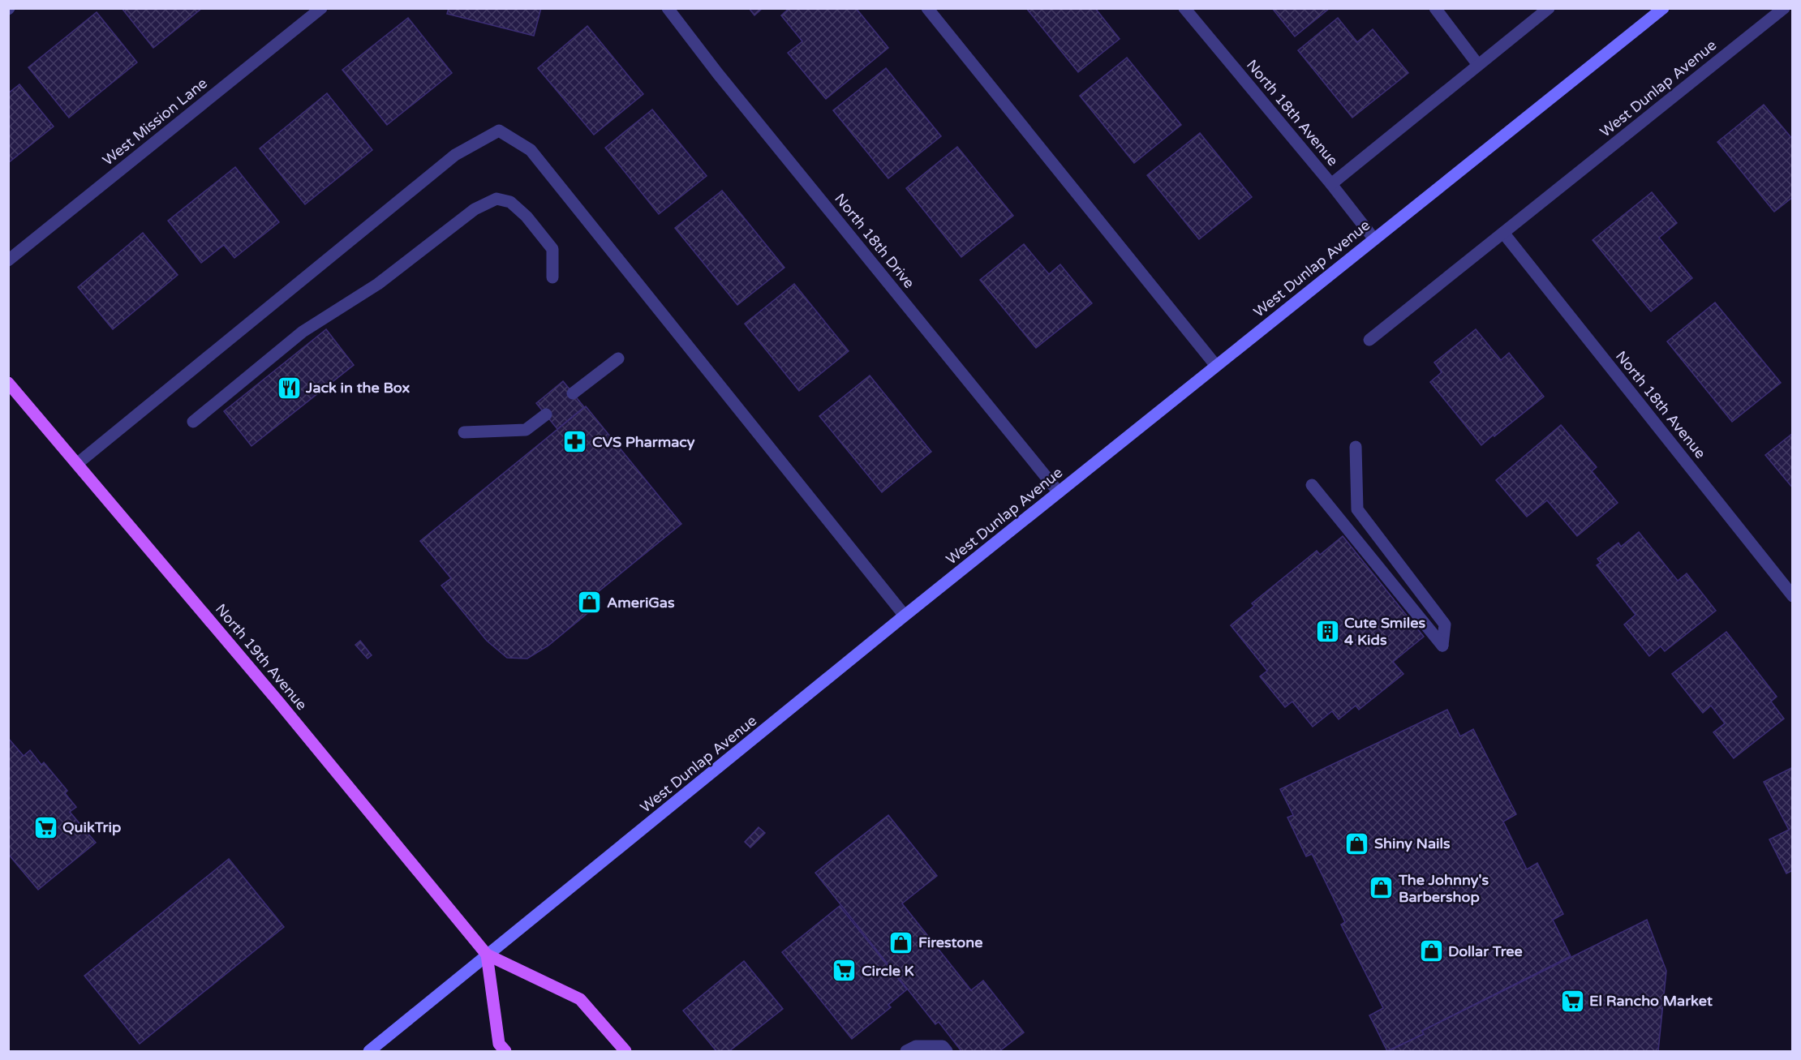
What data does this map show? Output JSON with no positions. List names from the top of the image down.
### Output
{
  "streets": {
    "main road": ["West Dunlap Avenue", "North 19th Avenue"],
    "street": ["North 18th Avenue", "West Mission Lane", "North 18th Drive"]
  },
  "crossings": [
    ["West Dunlap Avenue", "North 18th Avenue"],
    ["West Dunlap Avenue", "North 18th Drive"],
    ["West Dunlap Avenue", "North 19th Avenue"]
  ],
  "places": {
    "restaurant": ["Jack in the Box"],
    "pharmacy": ["CVS Pharmacy"],
    "shop": [
      "AmeriGas",
      "Shiny Nails",
      "The Johnny's Barbershop",
      "Firestone",
      "Dollar Tree"
    ],
    "building": ["Cute Smiles 4 Kids"],
    "supermarket": ["QuikTrip", "Circle K", "El Rancho Market"]
  }
}
